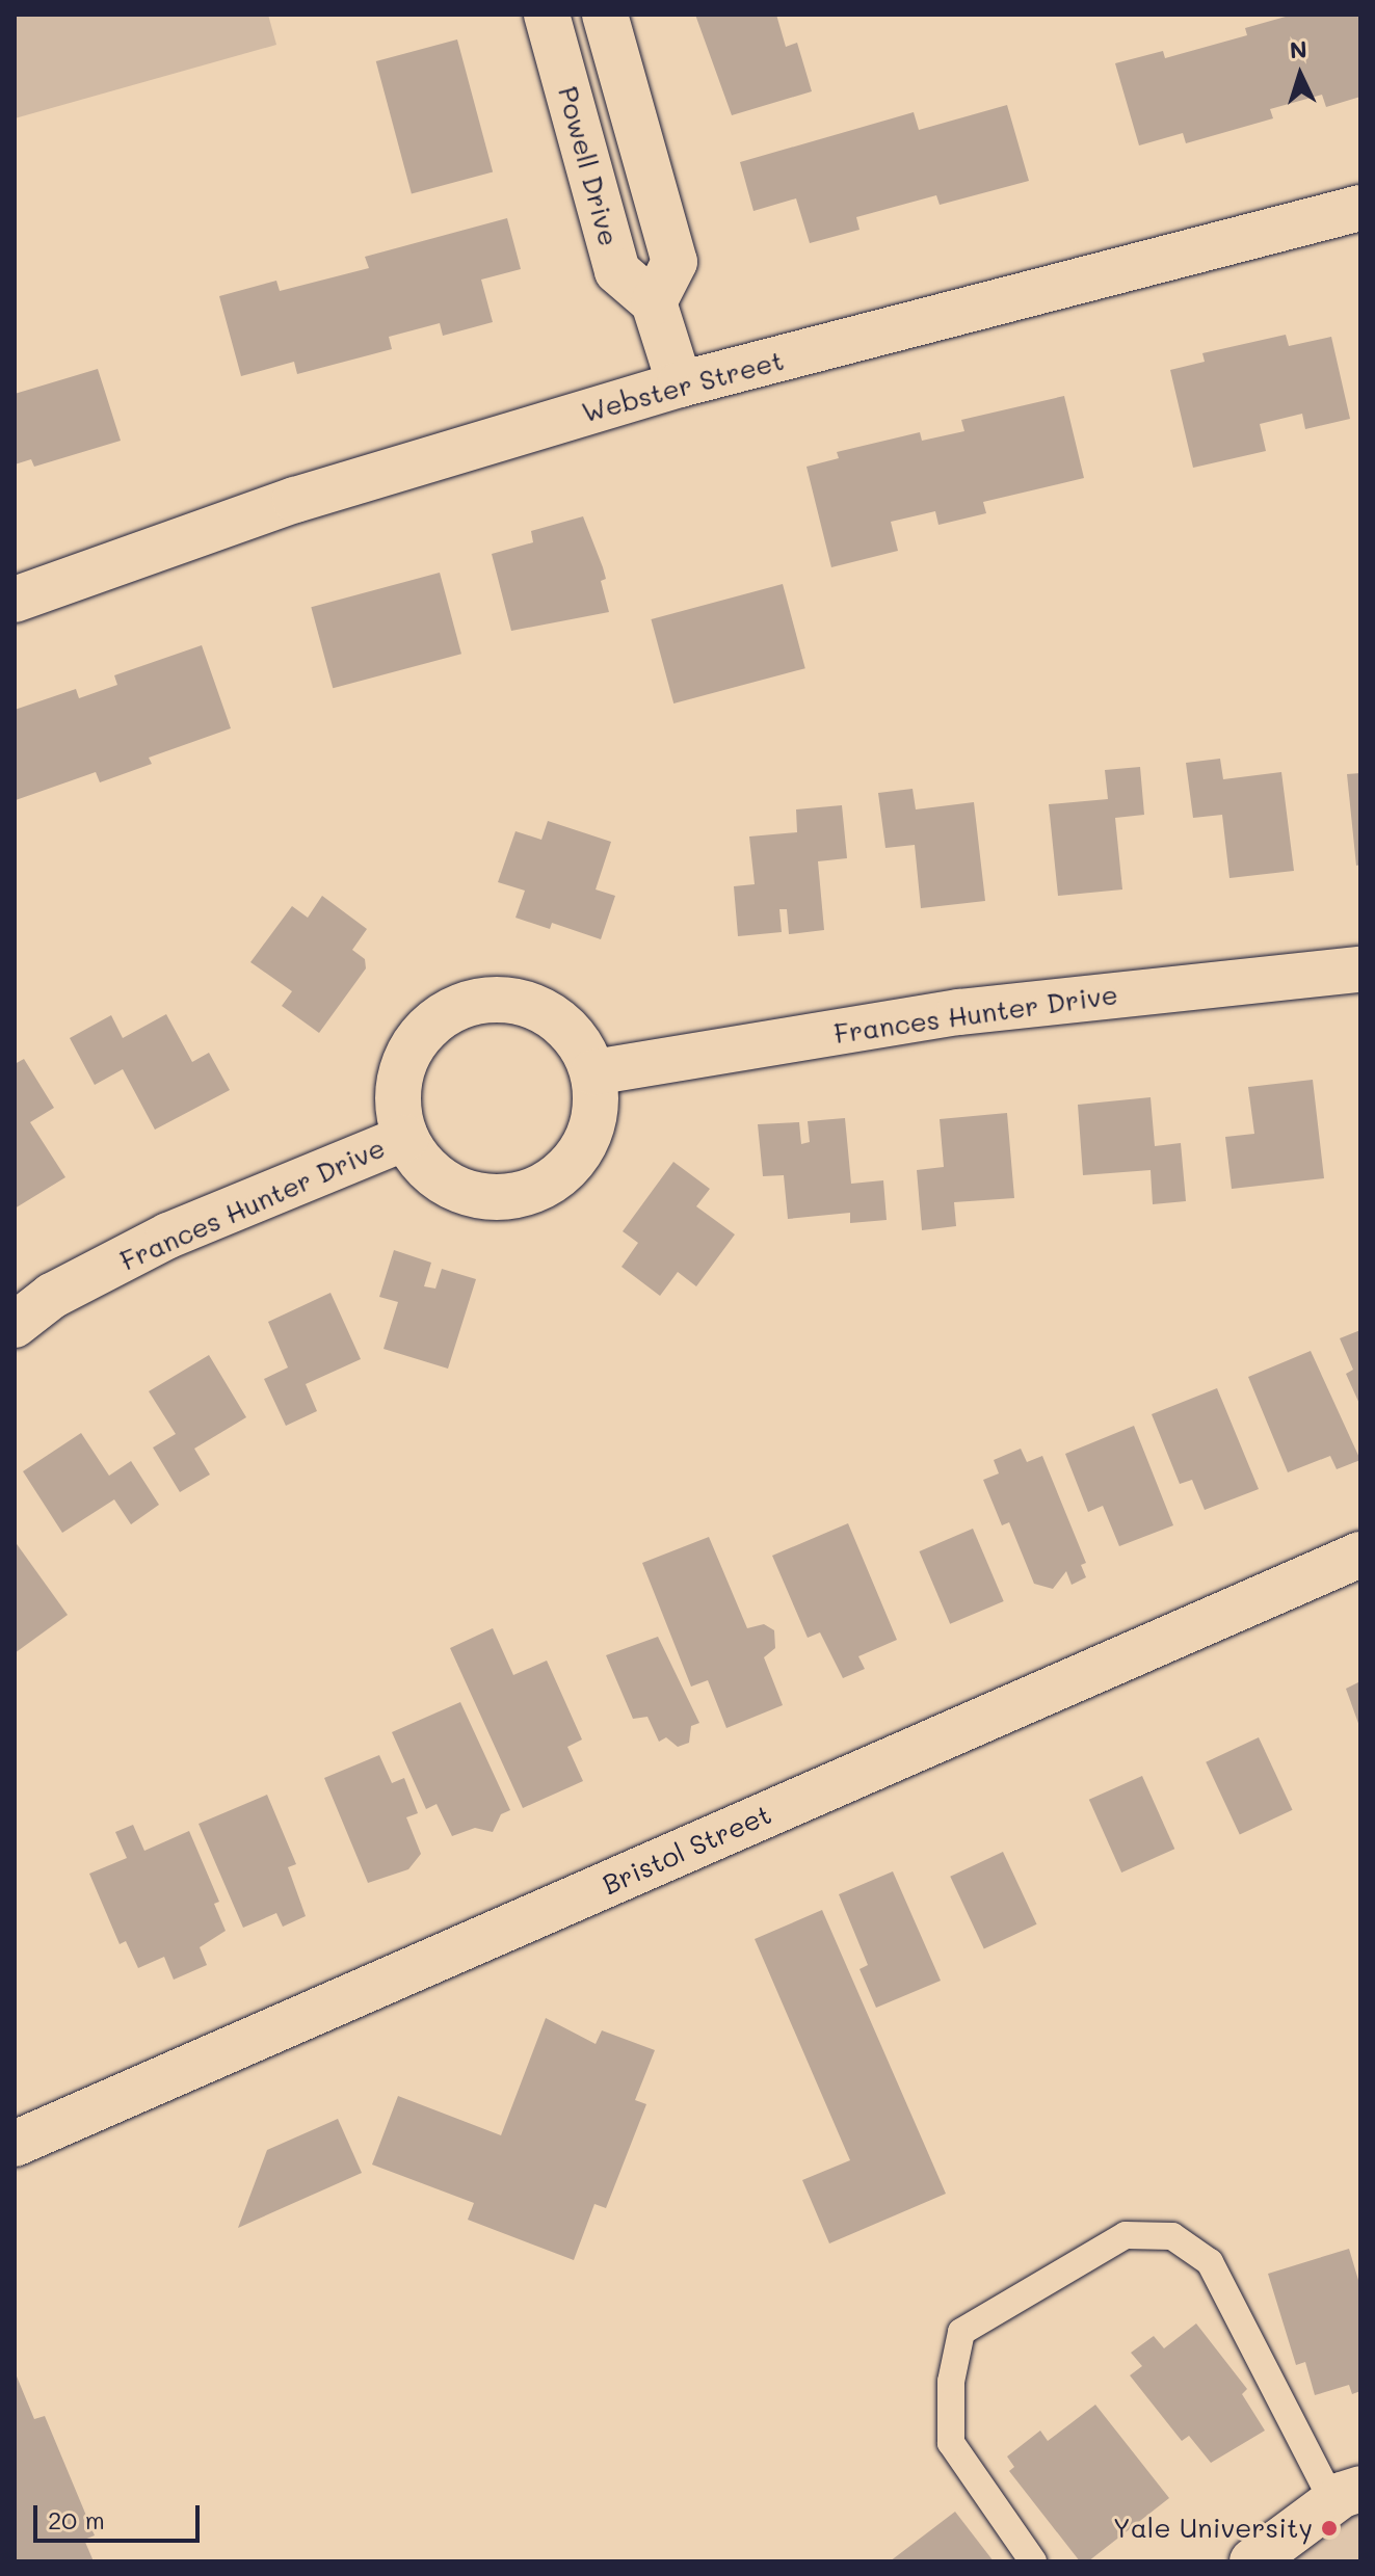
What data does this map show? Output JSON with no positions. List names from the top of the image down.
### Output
{
  "streets": {
    "street": [
      "Powell Drive",
      "Webster Street",
      "Frances Hunter Drive",
      "Bristol Street"
    ]
  },
  "places": ["Yale University"],
  "scale_bar": "20 m",
  "north": "top"
}
